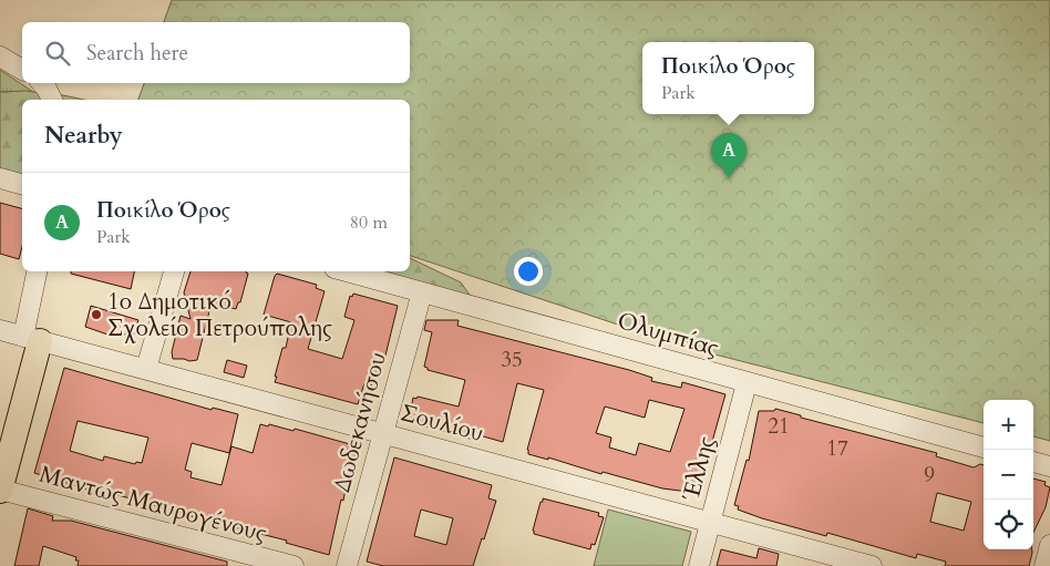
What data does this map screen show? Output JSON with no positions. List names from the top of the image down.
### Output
{
  "streets": {
    "street": [
      "Ολυμπίας",
      "Δωδεκανήσου",
      "Σουλίου",
      "Έλλης",
      "Μαντώς Μαυρογένους"
    ]
  },
  "crossings": [
    ["Ολυμπίας", "Δωδεκανήσου"],
    ["Ολυμπίας", "Έλλης"],
    ["Δωδεκανήσου", "Σουλίου"],
    ["Σουλίου", "Έλλης"]
  ],
  "places": ["1ο Δημοτικό Σχολείο Πετρούπολης"],
  "house_numbers": [
    "35",
    "21",
    "17",
    "9"
  ],
  "page": {
    "search": "Search here",
    "popup": ["Ποικίλο Όρος", "Park"],
    "heading": "Nearby",
    "pins": "A",
    "list": [
      {
        "mark": "A",
        "name": "Ποικίλο Όρος",
        "note": "Park",
        "value": "80 m"
      }
    ],
    "map_buttons": ["+", "−"]
  }
}
